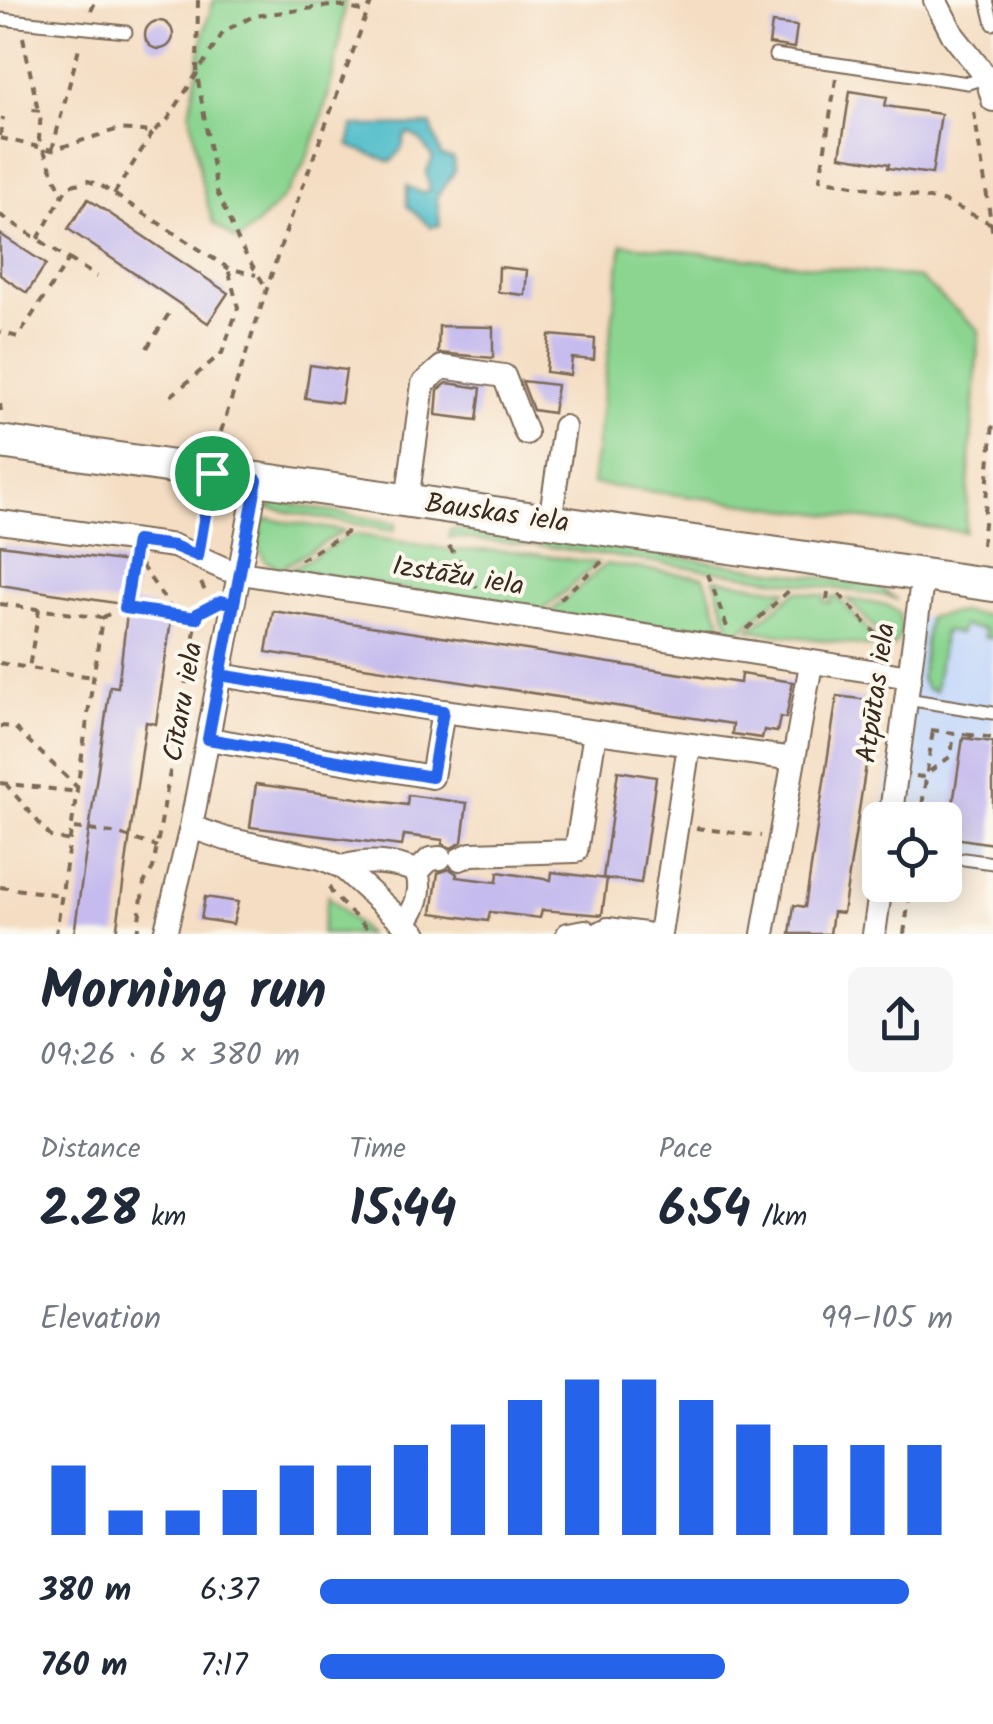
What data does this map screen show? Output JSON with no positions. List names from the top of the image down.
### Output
{
  "streets": {
    "main road": ["Bauskas iela"],
    "street": ["Izstāžu iela", "Atpūtas iela", "Cītaru iela"]
  },
  "crossings": [
    ["Bauskas iela", "Atpūtas iela"],
    ["Bauskas iela", "Cītaru iela"],
    ["Izstāžu iela", "Atpūtas iela"],
    ["Izstāžu iela", "Cītaru iela"]
  ],
  "page": {
    "heading": ["Morning run", "09:26 · 6 × 380 m"],
    "stats": [
      ["Distance", "2.28 km"],
      ["Time", "15:44"],
      ["Pace", "6:54 /km"]
    ],
    "chart": ["Elevation", "99–105 m"],
    "list": [
      {
        "name": "380 m",
        "note": "6:37"
      },
      {
        "name": "760 m",
        "note": "7:17"
      }
    ]
  }
}
